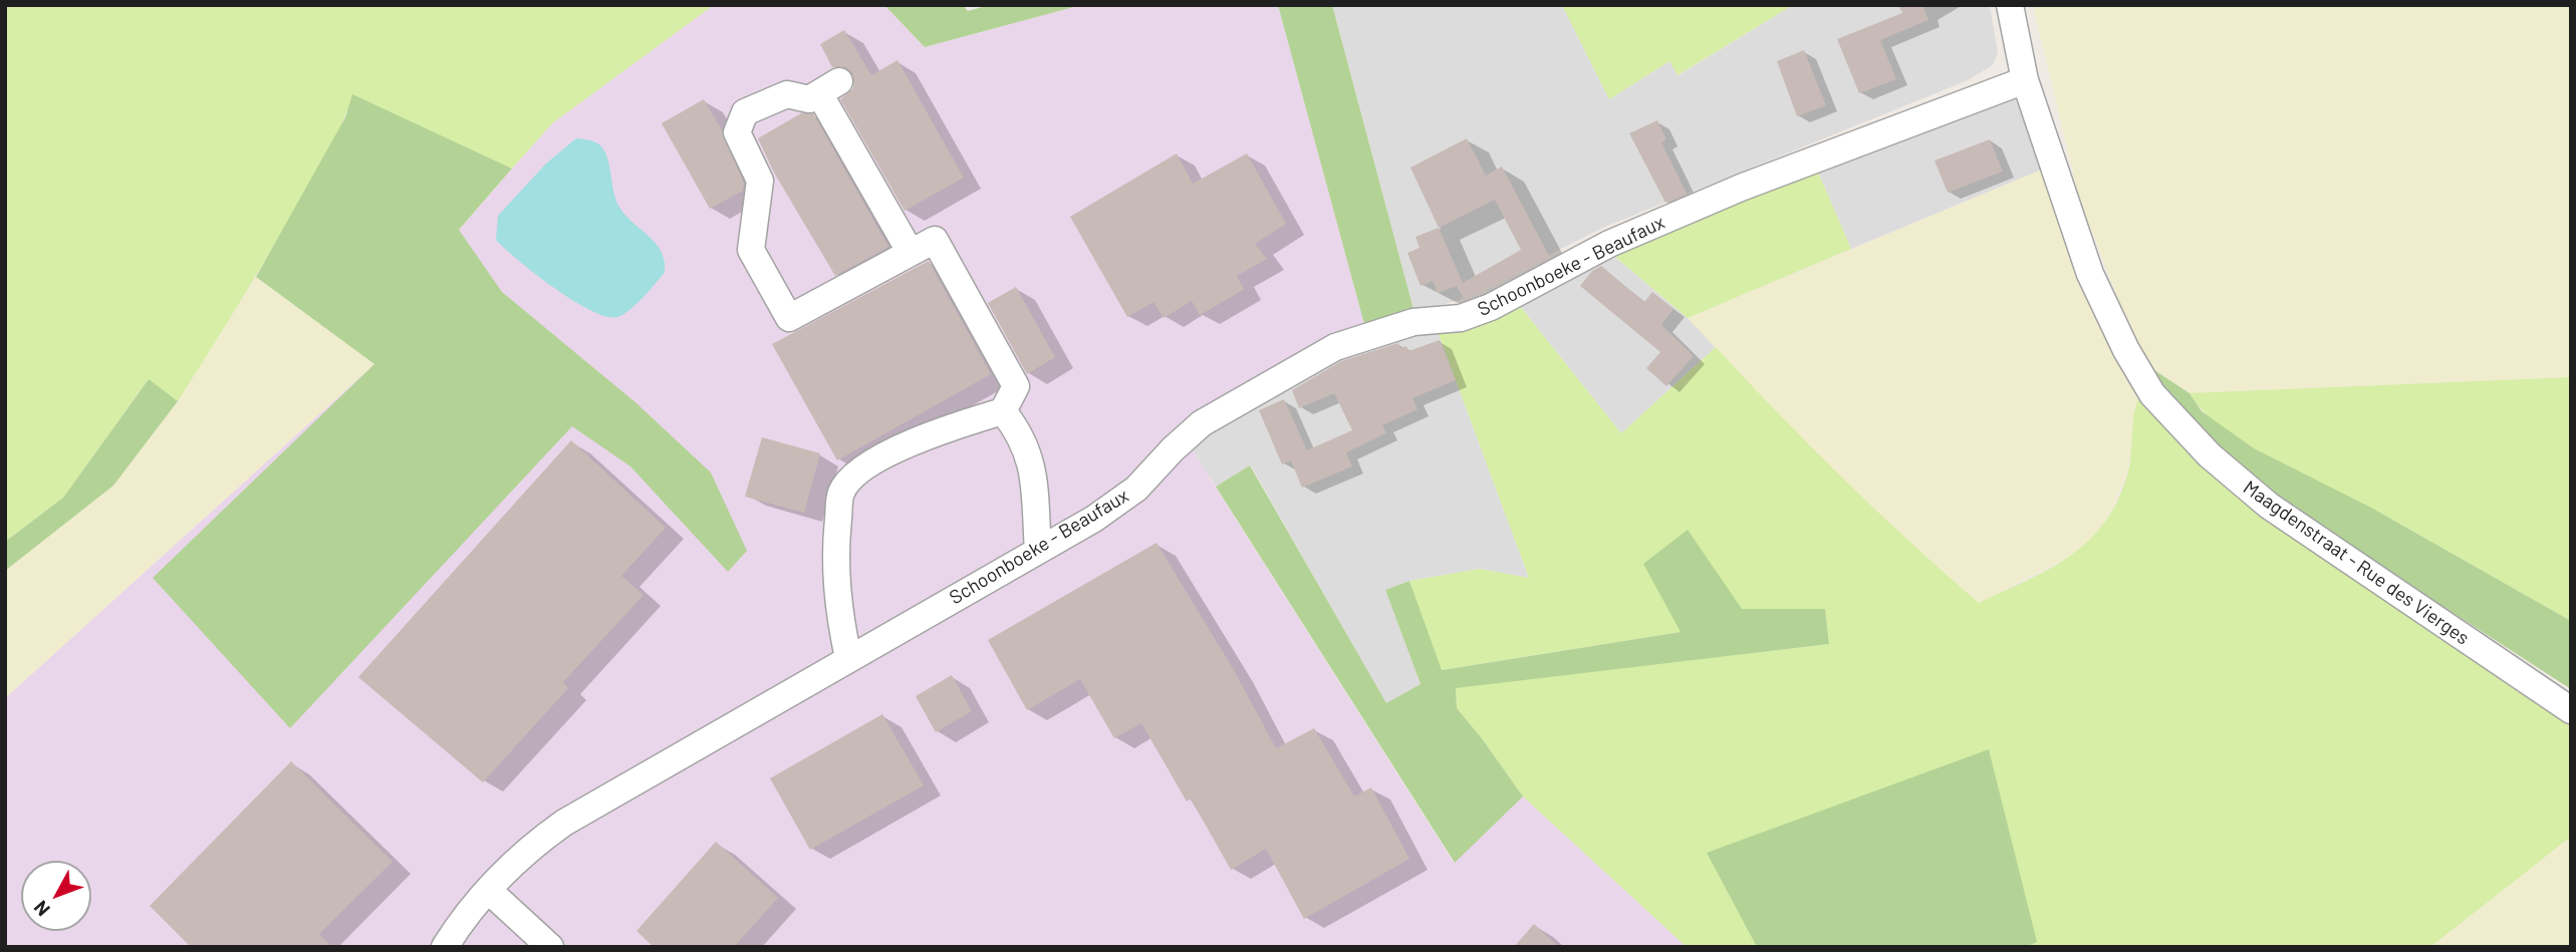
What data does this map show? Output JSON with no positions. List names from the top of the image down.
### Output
{
  "streets": {
    "street": ["Schoonboeke - Beaufaux", "Maagdenstraat - Rue des Vierges"]
  },
  "crossings": [
    ["Schoonboeke - Beaufaux", "Maagdenstraat - Rue des Vierges"]
  ],
  "north": "bottom left"
}
